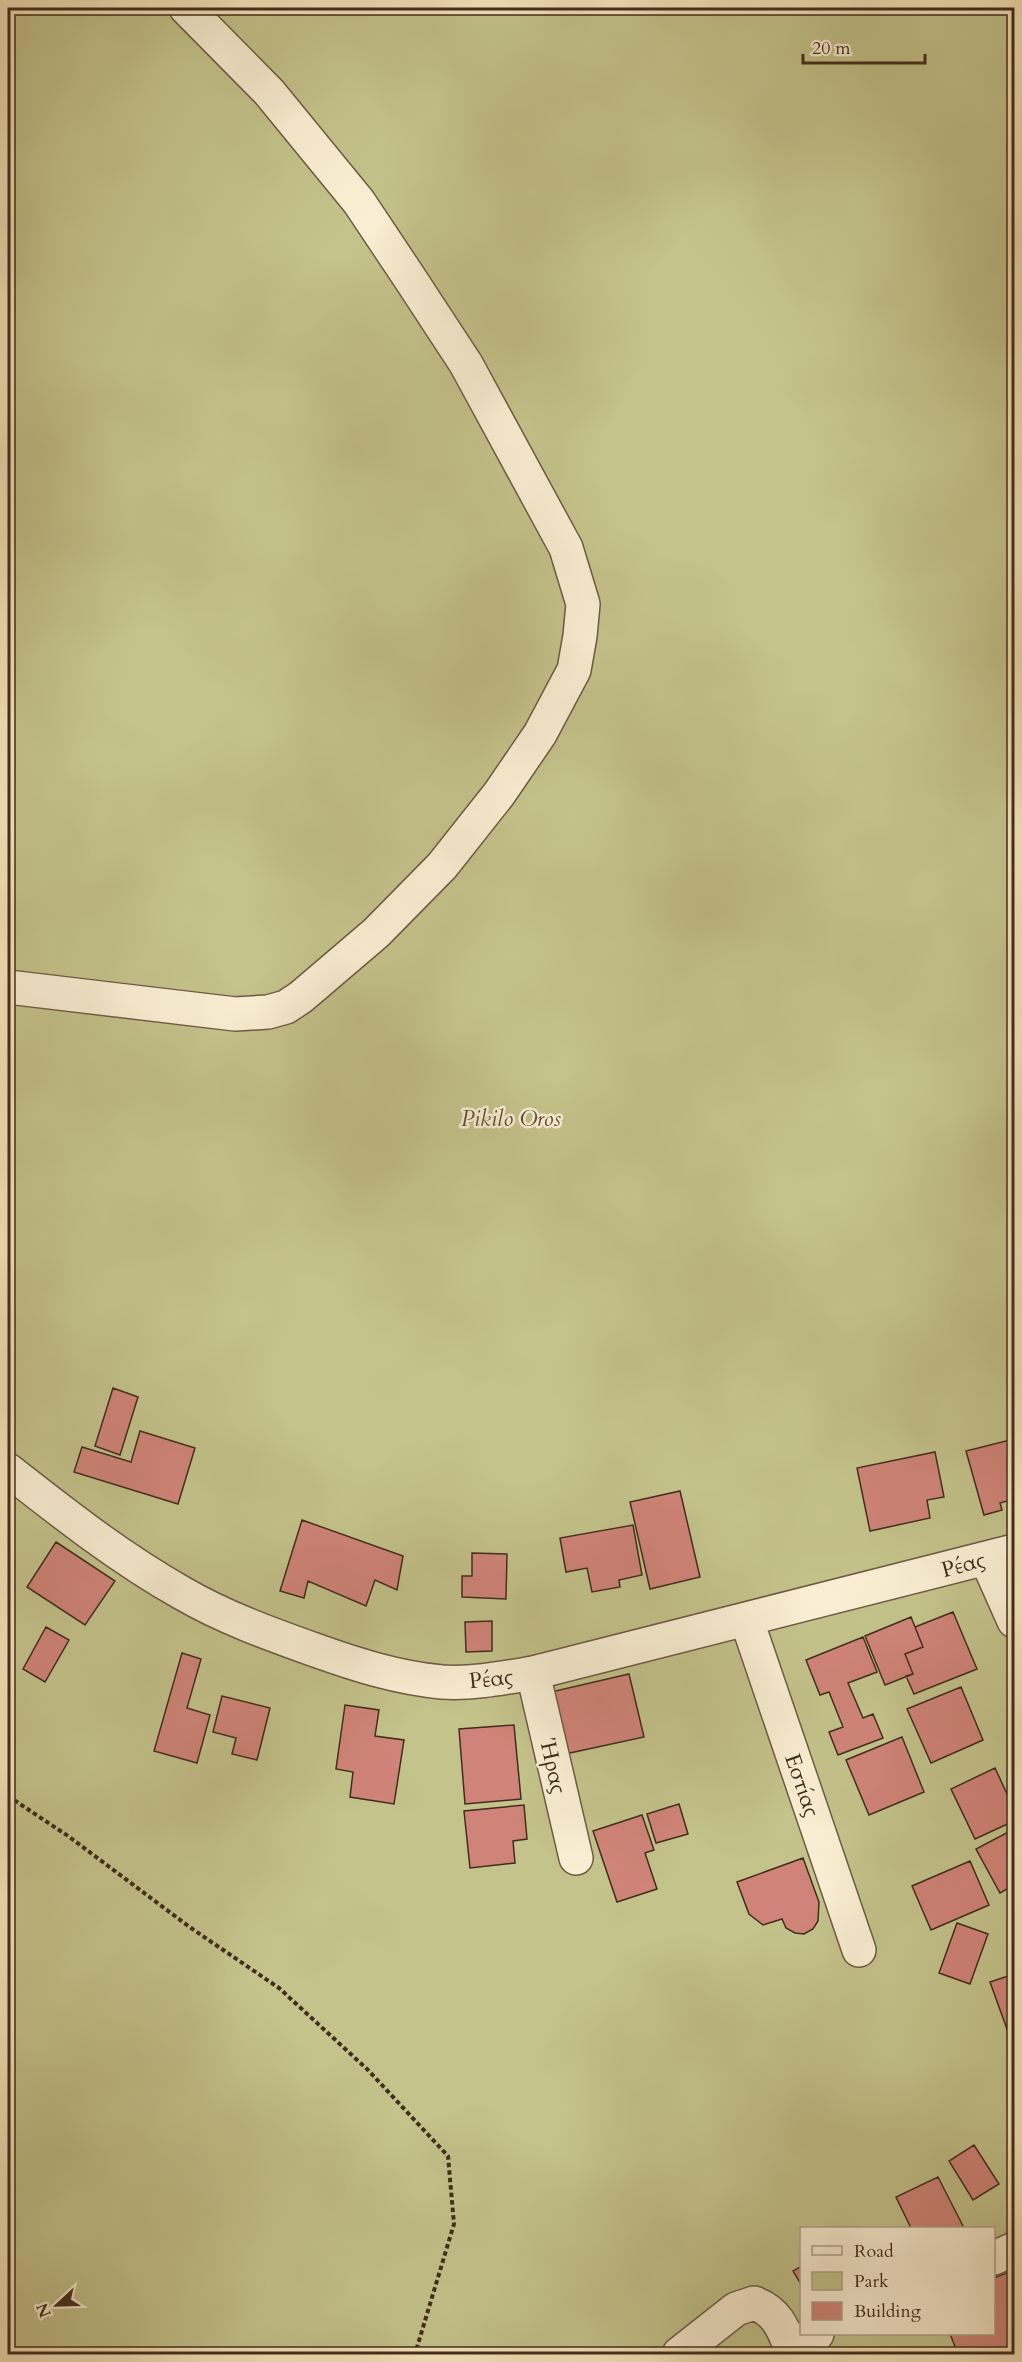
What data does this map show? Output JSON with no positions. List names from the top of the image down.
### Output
{
  "streets": {
    "street": ["Ρέας", "Ήρας", "Εστίας"]
  },
  "crossings": [
    ["Ρέας", "Ήρας"],
    ["Ρέας", "Εστίας"]
  ],
  "parks": ["Pikilo Oros"],
  "legend": ["Road", "Park", "Building"],
  "scale_bar": "20 m",
  "north": "left"
}
